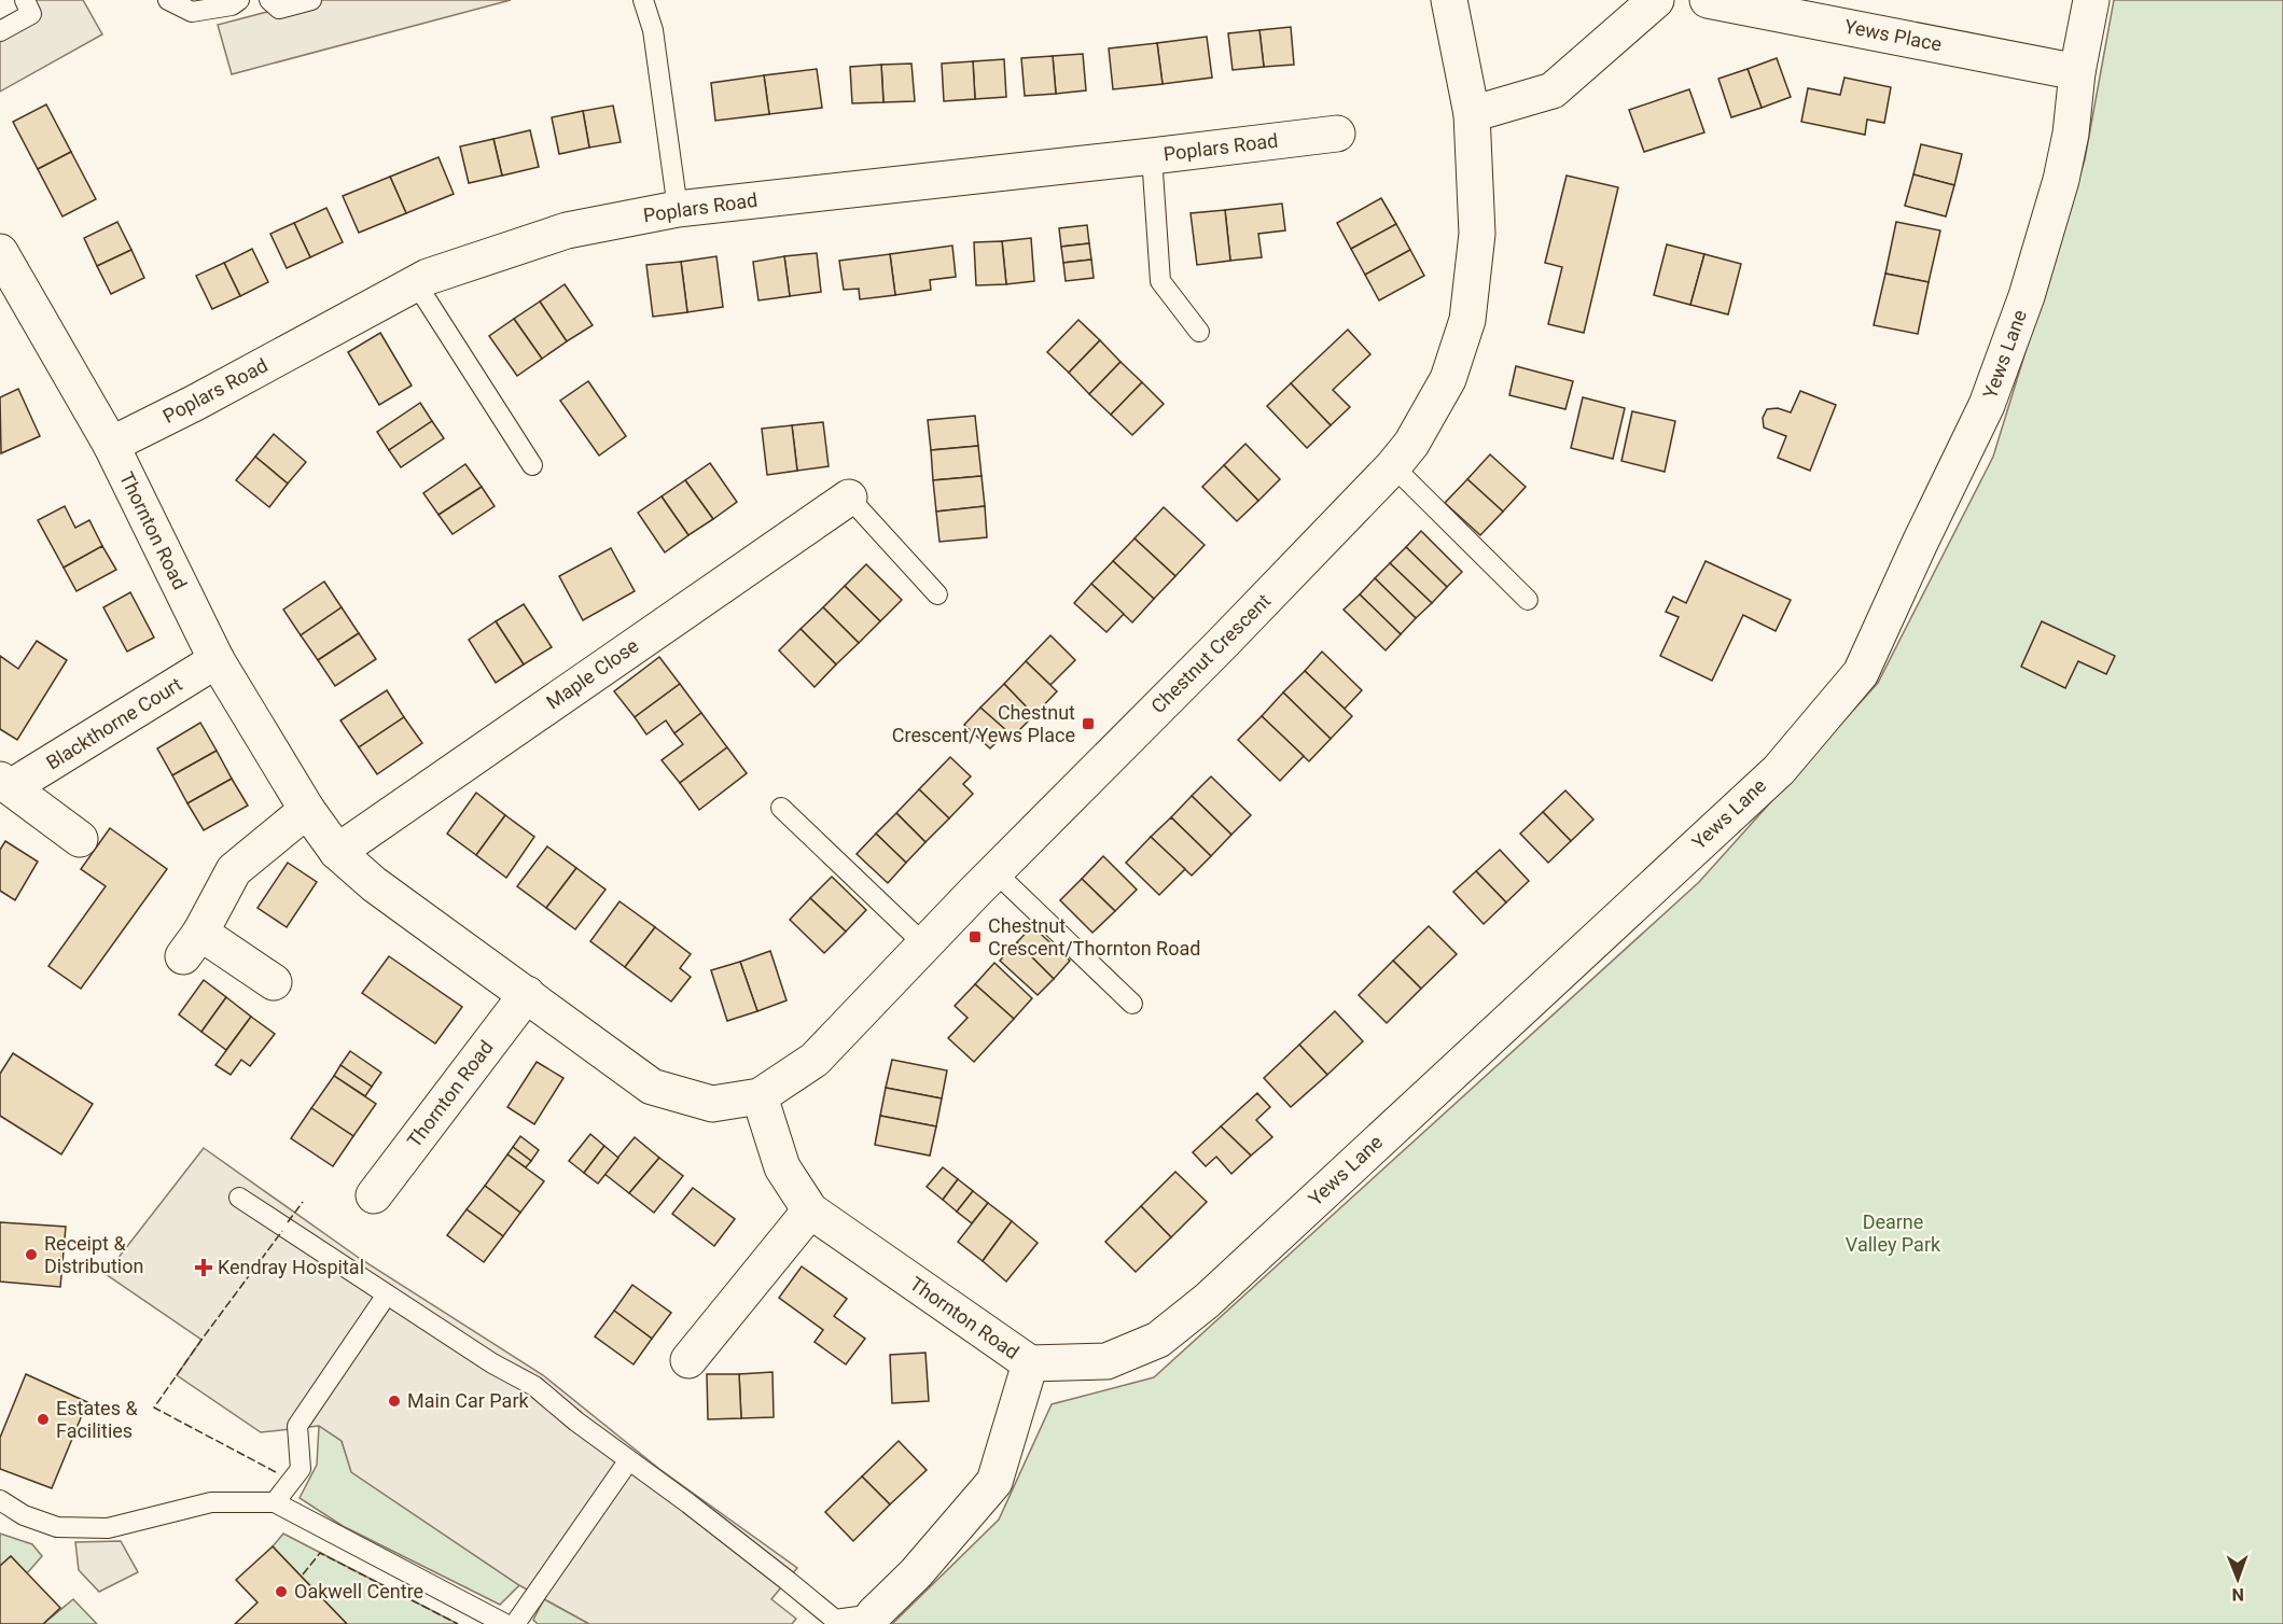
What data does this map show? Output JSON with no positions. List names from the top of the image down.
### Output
{
  "streets": {
    "street": [
      "Yews Place",
      "Poplars Road",
      "Yews Lane",
      "Thornton Road",
      "Chestnut Crescent",
      "Maple Close",
      "Blackthorne Court"
    ]
  },
  "crossings": [
    ["Yews Place", "Yews Lane"],
    ["Poplars Road", "Thornton Road"],
    ["Yews Lane", "Thornton Road"],
    ["Thornton Road", "Chestnut Crescent"],
    ["Thornton Road", "Maple Close"],
    ["Thornton Road", "Blackthorne Court"]
  ],
  "parks": ["Dearne Valley Park"],
  "places": {
    "transit": ["Chestnut Crescent/Yews Place", "Chestnut Crescent/Thornton Road"],
    "other": [
      "Receipt & Distribution",
      "Main Car Park",
      "Estates & Facilities",
      "Oakwell Centre"
    ],
    "health": ["Kendray Hospital"]
  },
  "north": "bottom"
}
